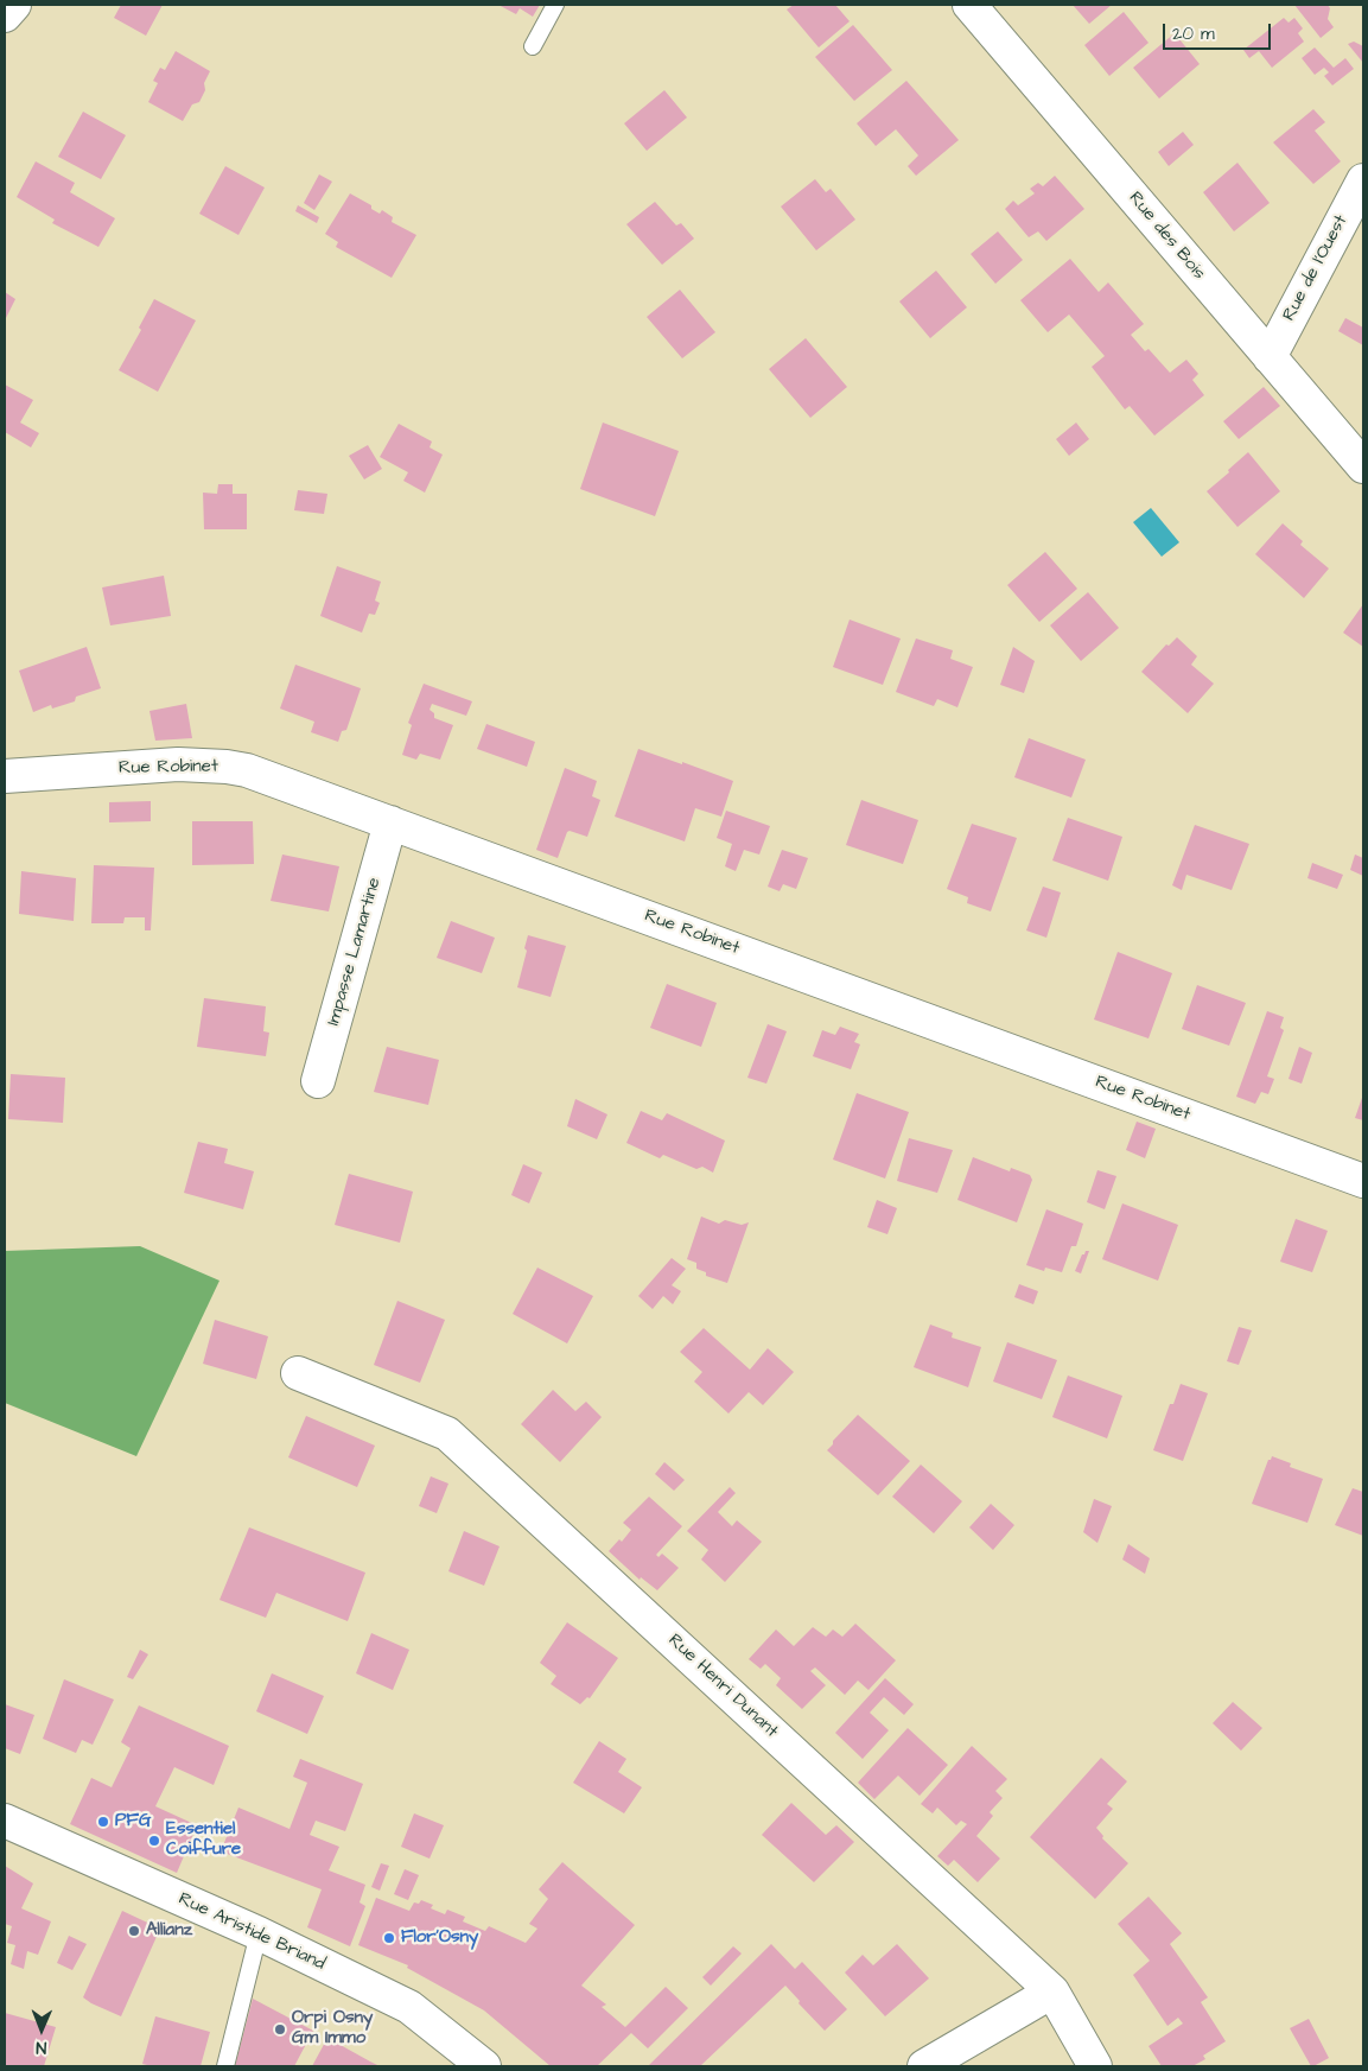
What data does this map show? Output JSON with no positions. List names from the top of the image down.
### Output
{
  "streets": {
    "street": [
      "Rue des Bois",
      "Rue de l'Ouest",
      "Rue Robinet",
      "Impasse Lamartine",
      "Rue Henri Dunant",
      "Rue Aristide Briand"
    ]
  },
  "crossings": [
    ["Rue des Bois", "Rue de l'Ouest"],
    ["Rue Robinet", "Impasse Lamartine"]
  ],
  "places": [
    "PFG",
    "Essentiel Coiffure",
    "Allianz",
    "Flor'Osny",
    "Orpi Osny Gm Immo"
  ],
  "scale_bar": "20 m",
  "north": "bottom"
}
